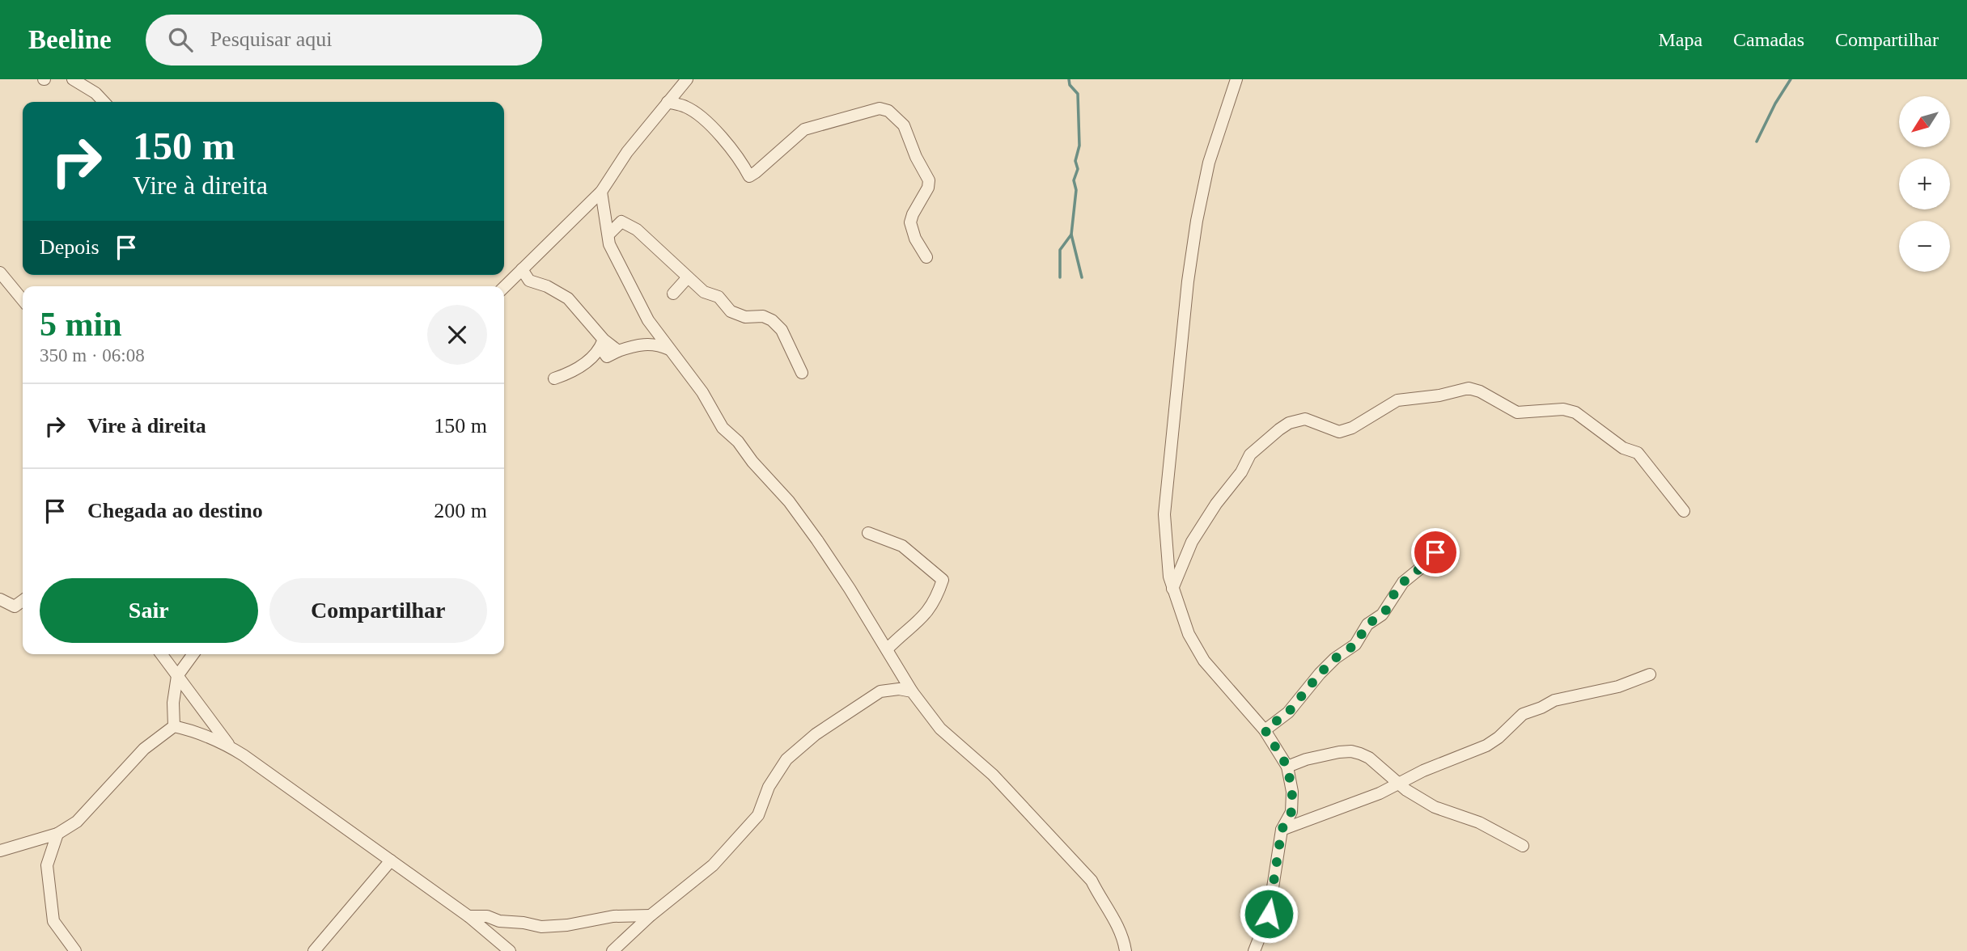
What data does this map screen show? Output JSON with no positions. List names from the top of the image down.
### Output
{
  "north": "bottom left",
  "page": {
    "header": "Beeline",
    "search": "Pesquisar aqui",
    "nav": ["Mapa", "Camadas", "Compartilhar"],
    "map_buttons": ["+", "−"],
    "turn": ["150 m", "Vire à direita"],
    "then": "Depois",
    "heading": ["5 min", "350 m · 06:08"],
    "list": [
      {
        "name": "Vire à direita",
        "value": "150 m"
      },
      {
        "name": "Chegada ao destino",
        "value": "200 m"
      }
    ],
    "buttons": ["Sair", "Compartilhar"]
  }
}
